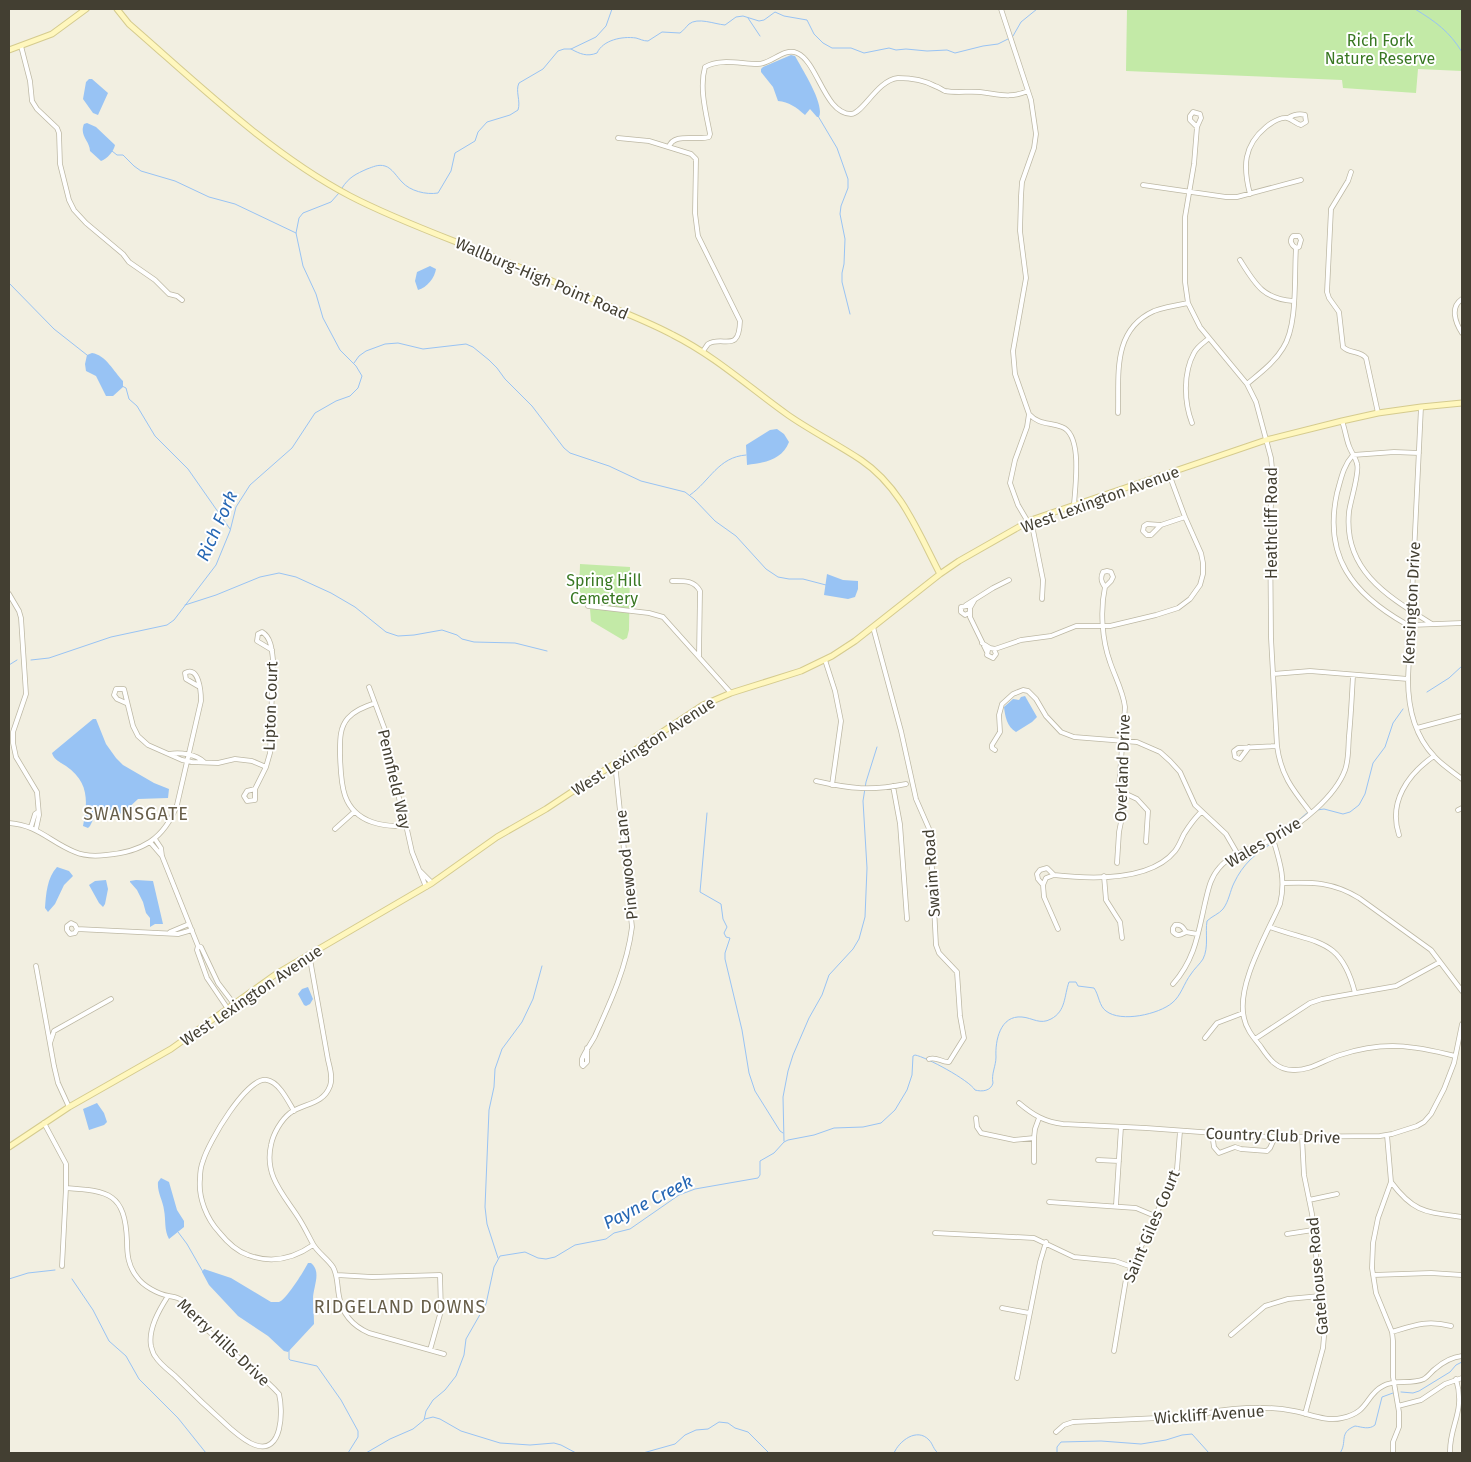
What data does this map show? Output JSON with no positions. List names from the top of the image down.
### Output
{
  "streets": {
    "street": [
      "Wallburg-High Point Road",
      "West Lexington Avenue",
      "Heathcliff Road",
      "Kensington Drive",
      "Lipton Court",
      "Overland Drive",
      "Pennfield Way",
      "Wales Drive",
      "Pinewood Lane",
      "Swaim Road",
      "Country Club Drive",
      "Saint Giles Court",
      "Gatehouse Road",
      "Merry Hills Drive",
      "Wickliff Avenue"
    ]
  },
  "crossings": [
    ["Wallburg-High Point Road", "West Lexington Avenue"],
    ["West Lexington Avenue", "Heathcliff Road"],
    ["West Lexington Avenue", "Kensington Drive"],
    ["West Lexington Avenue", "Pennfield Way"],
    ["West Lexington Avenue", "Pinewood Lane"],
    ["West Lexington Avenue", "Swaim Road"],
    ["Heathcliff Road", "Wales Drive"],
    ["Country Club Drive", "Saint Giles Court"],
    ["Country Club Drive", "Gatehouse Road"],
    ["Gatehouse Road", "Wickliff Avenue"]
  ],
  "districts": ["SWANSGATE", "RIDGELAND DOWNS"],
  "water": ["Rich Fork", "Payne Creek"],
  "parks": ["Rich Fork Nature Reserve", "Spring Hill Cemetery"]
}
